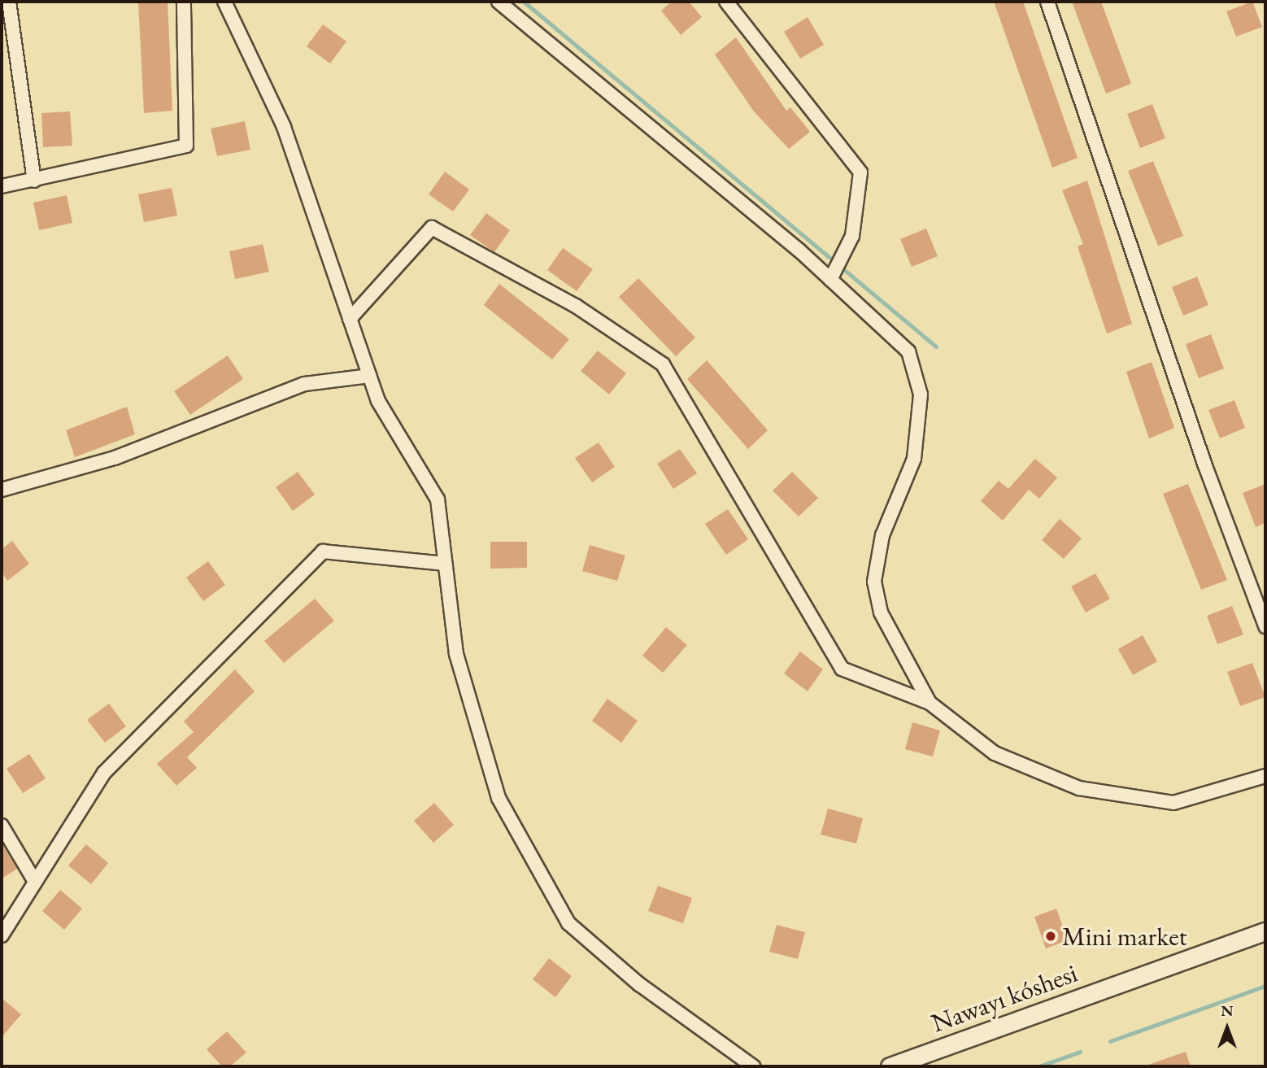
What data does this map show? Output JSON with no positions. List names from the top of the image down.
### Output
{
  "streets": {
    "main road": ["Nawayı kóshesi"]
  },
  "places": ["Mini market"],
  "north": "top"
}
